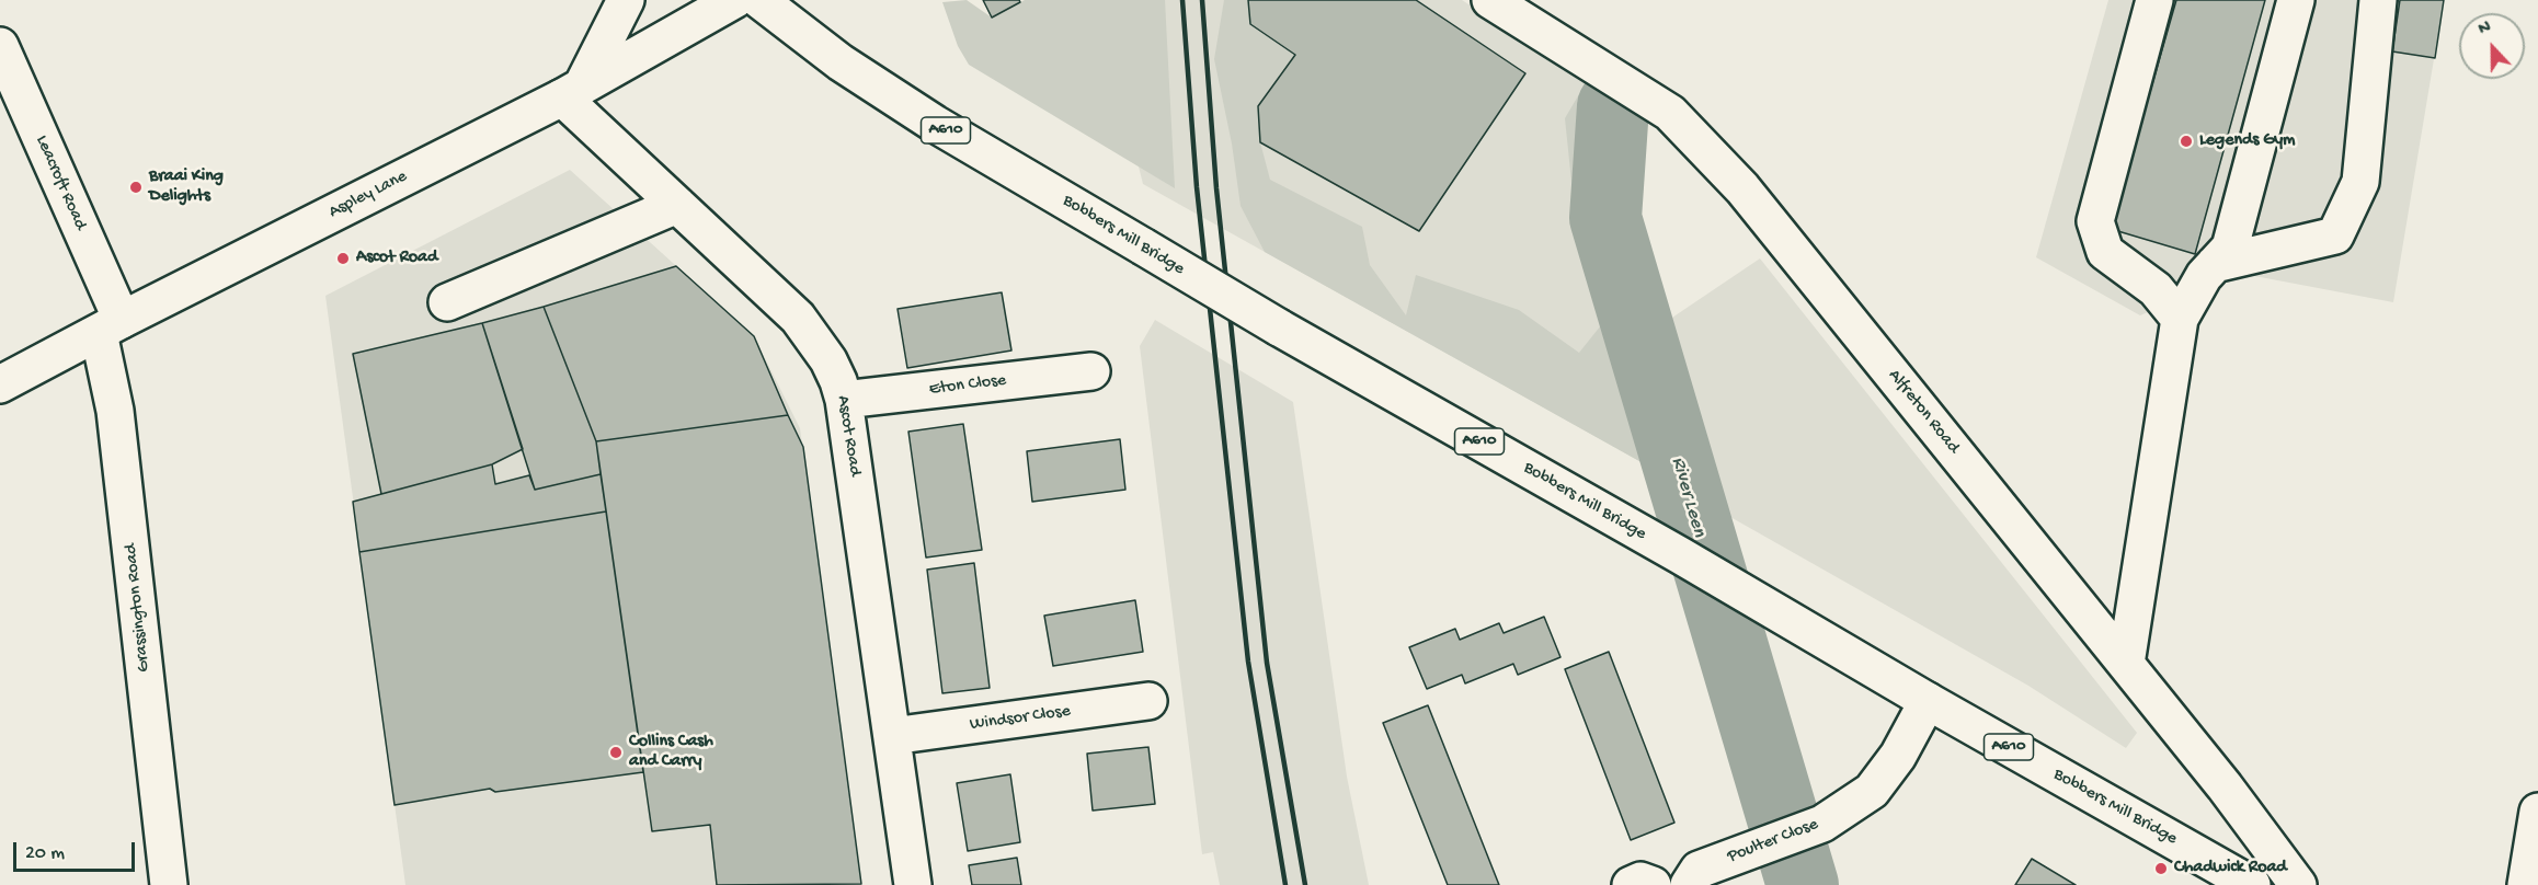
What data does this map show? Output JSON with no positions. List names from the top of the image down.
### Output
{
  "streets": {
    "street": [
      "A610",
      "Leacroft Road",
      "Aspley Lane",
      "Bobbers Mill Bridge",
      "Eton Close",
      "Alfreton Road",
      "Ascot Road",
      "Grassington Road",
      "Windsor Close",
      "Poulter Close"
    ]
  },
  "crossings": [
    ["Leacroft Road", "Aspley Lane"],
    ["Leacroft Road", "Grassington Road"],
    ["Aspley Lane", "Ascot Road"],
    ["Aspley Lane", "Grassington Road"],
    ["Bobbers Mill Bridge", "Poulter Close"],
    ["Eton Close", "Ascot Road"],
    ["Ascot Road", "Windsor Close"]
  ],
  "water": ["River Leen"],
  "places": [
    "Legends Gym",
    "Braai King Delights",
    "Ascot Road",
    "Collins Cash and Carry",
    "Chadwick Road"
  ],
  "scale_bar": "20 m",
  "north": "top"
}
